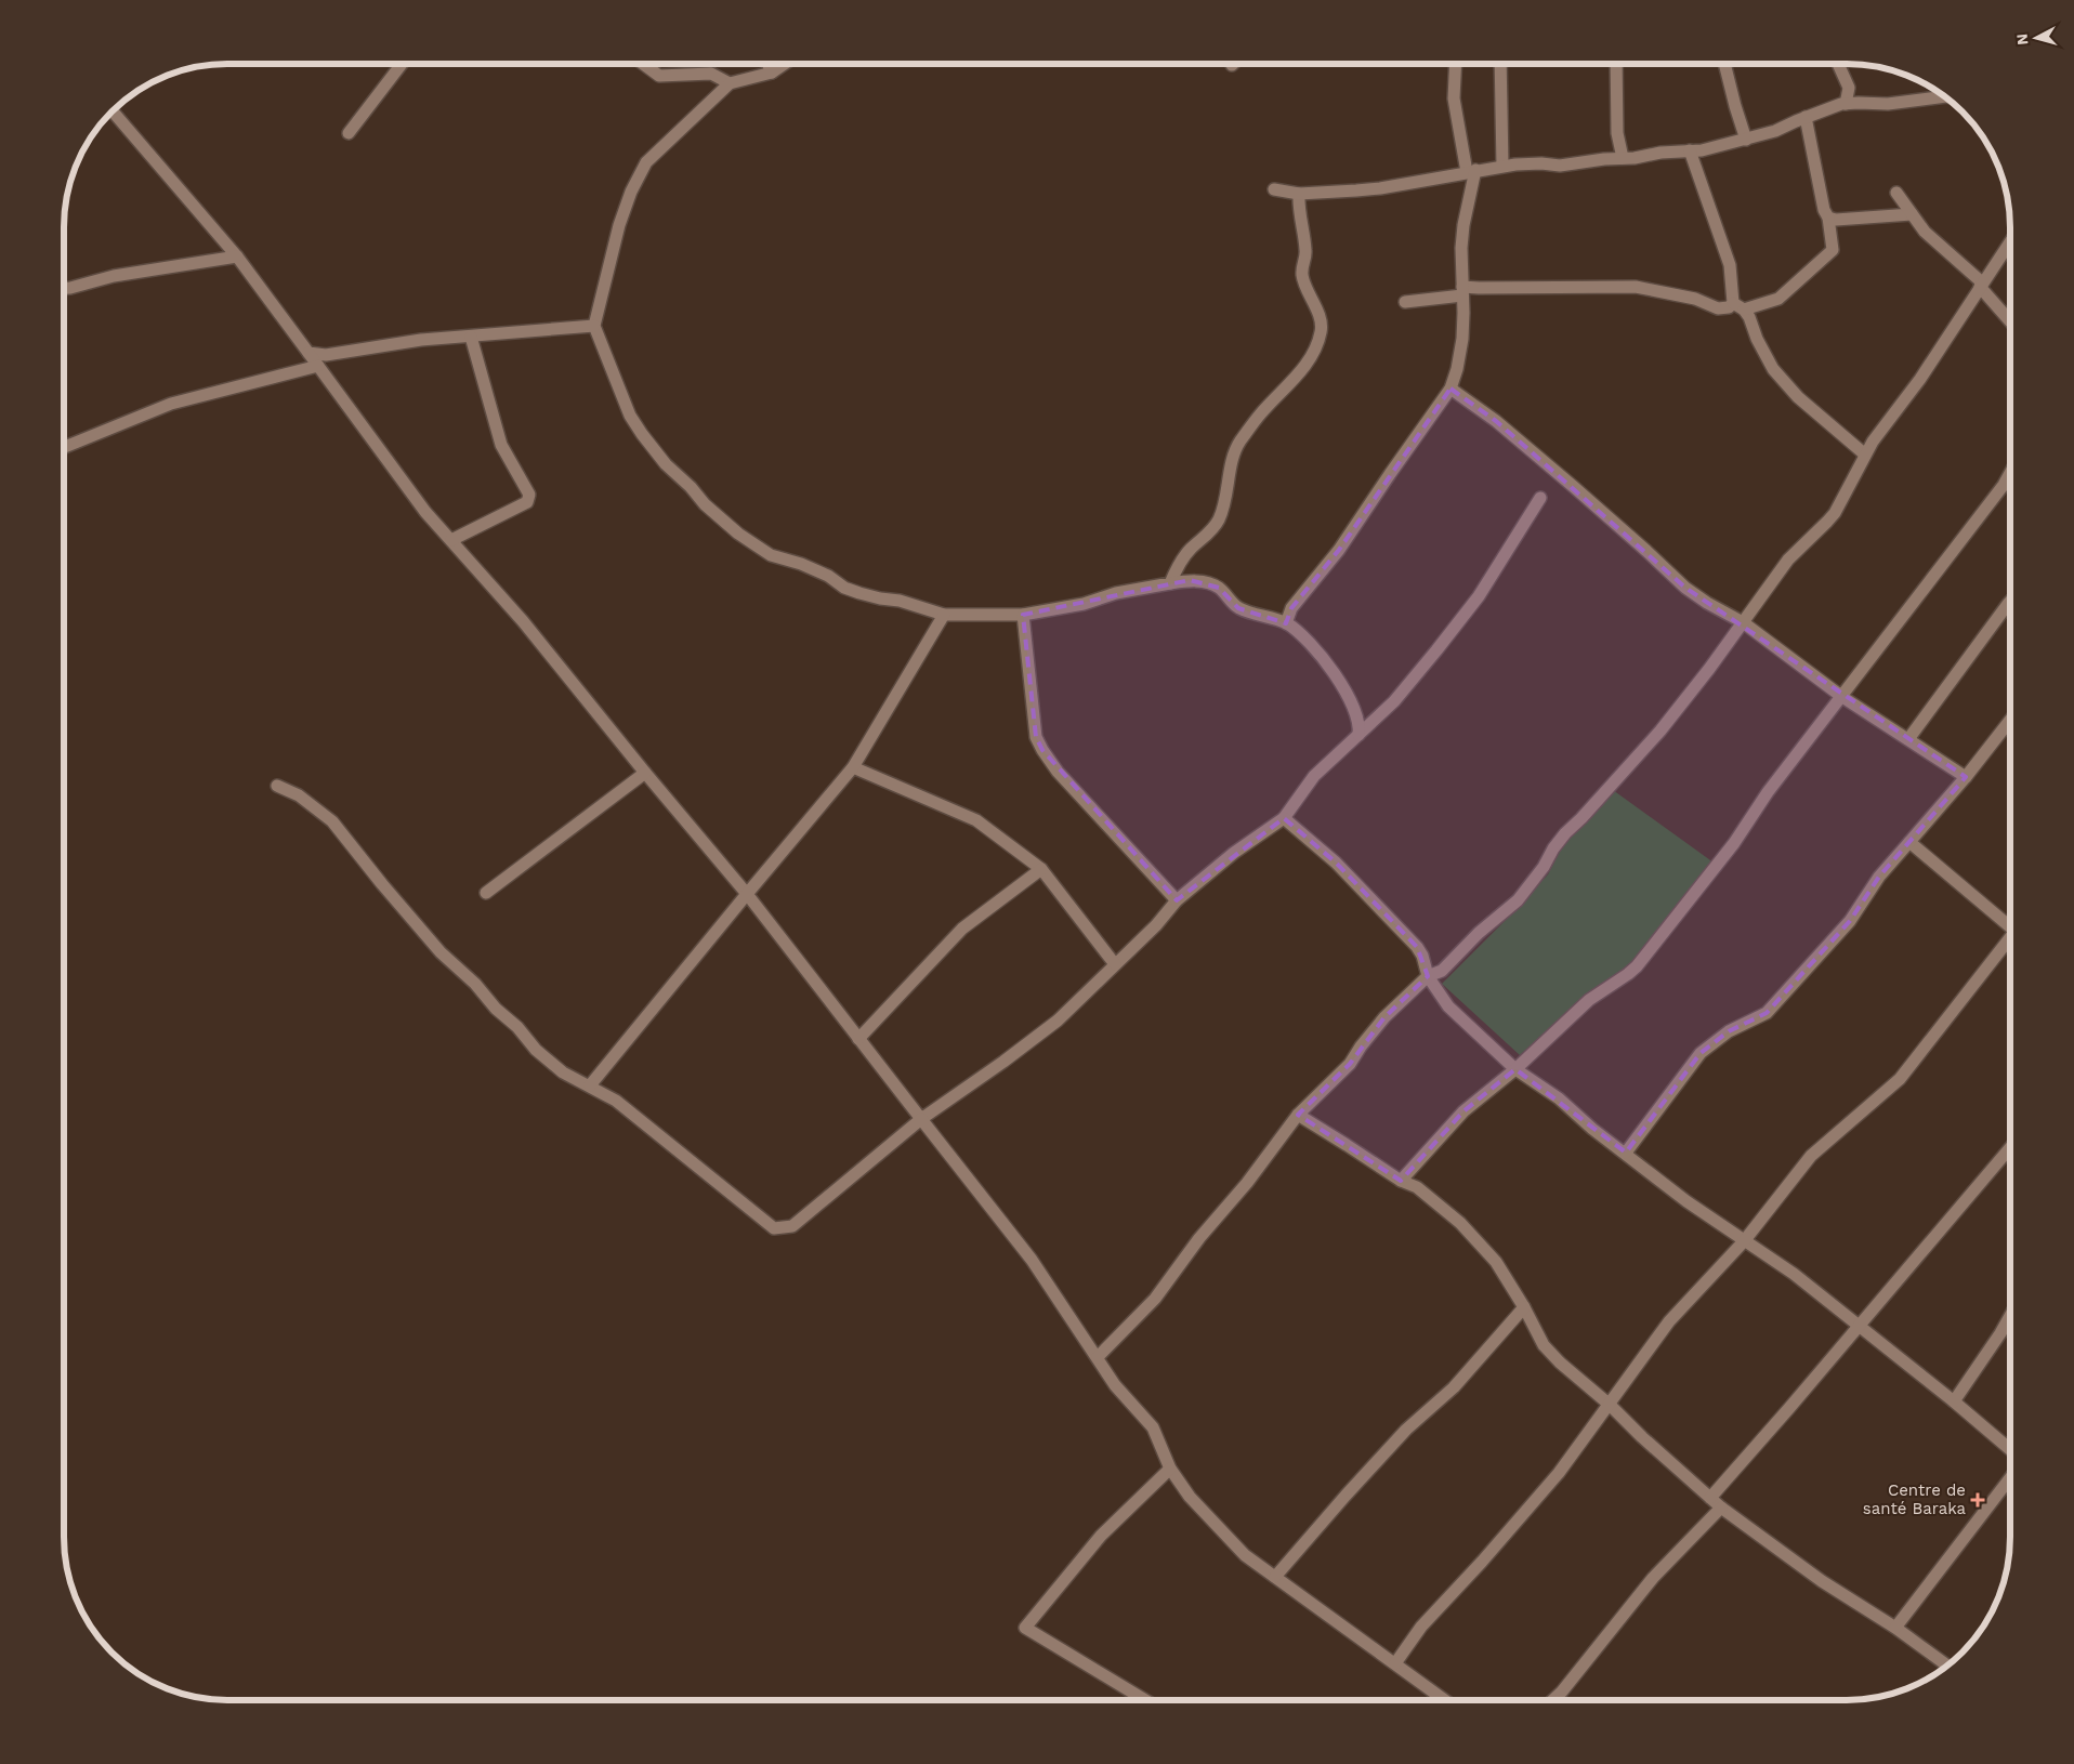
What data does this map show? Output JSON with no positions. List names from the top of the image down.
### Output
{
  "places": {
    "health": ["Centre de santé Baraka"]
  },
  "north": "left"
}
